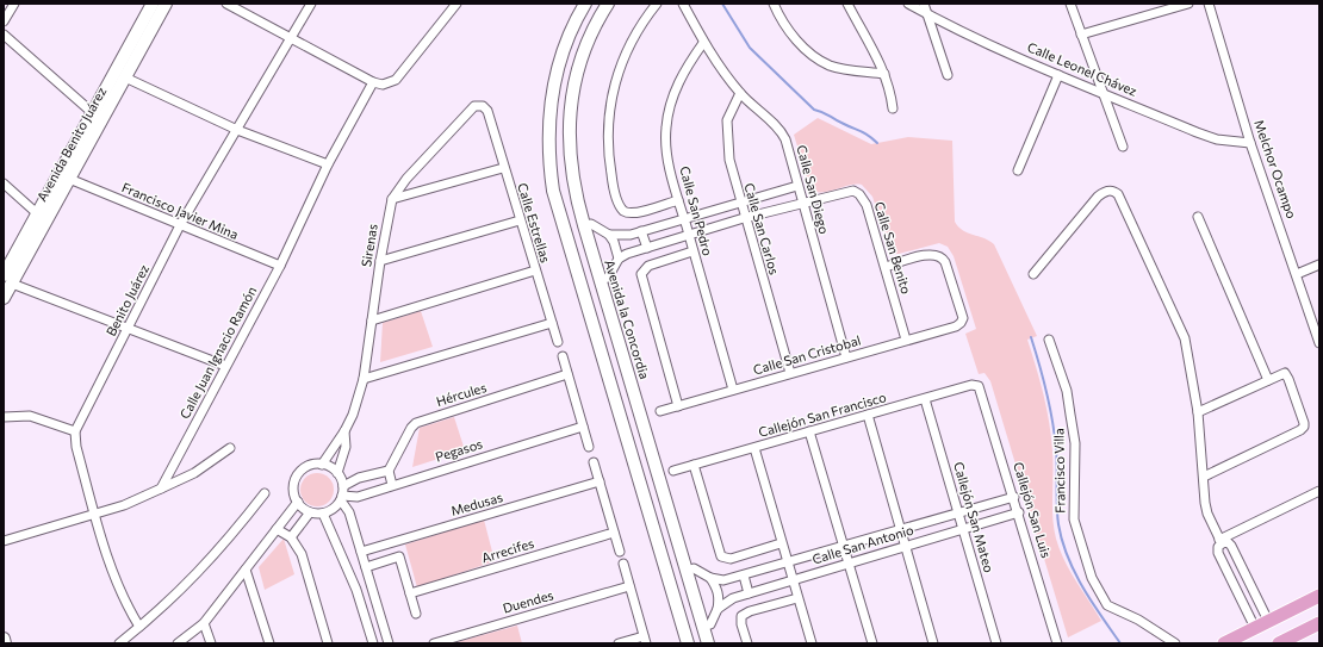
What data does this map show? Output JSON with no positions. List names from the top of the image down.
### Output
{
  "streets": {
    "main road": ["Avenida Benito Juárez", "Avenida la Concordia"],
    "street": [
      "Calle Leonel Chávez",
      "Melchor Ocampo",
      "Calle San Diego",
      "Francisco Javier Mina",
      "Calle San Pedro",
      "Calle Estrellas",
      "Calle San Carlos",
      "Sirenas",
      "Calle San Benito",
      "Benito Juárez",
      "Calle Juan Ignacio Ramón",
      "Calle San Cristobal",
      "Hércules",
      "Callejón San Francisco",
      "Pegasos",
      "Francisco Villa",
      "Medusas",
      "Callejón San Luis",
      "Callejón San Mateo",
      "Calle San Antonio",
      "Arrecifes",
      "Duendes"
    ]
  },
  "crossings": [
    ["Calle Leonel Chávez", "Melchor Ocampo"],
    ["Avenida Benito Juárez", "Francisco Javier Mina"],
    ["Calle San Diego", "Calle San Pedro"],
    ["Calle San Diego", "Calle San Carlos"],
    ["Calle San Diego", "Calle San Benito"],
    ["Calle San Diego", "Calle San Cristobal"],
    ["Francisco Javier Mina", "Benito Juárez"],
    ["Francisco Javier Mina", "Calle Juan Ignacio Ramón"],
    ["Calle San Pedro", "Calle San Benito"],
    ["Calle San Pedro", "Calle San Cristobal"],
    ["Calle Estrellas", "Sirenas"],
    ["Calle San Carlos", "Calle San Benito"],
    ["Calle San Carlos", "Calle San Cristobal"],
    ["Sirenas", "Pegasos"],
    ["Calle San Benito", "Calle San Cristobal"],
    ["Avenida la Concordia", "Calle San Antonio"],
    ["Callejón San Francisco", "Callejón San Luis"],
    ["Callejón San Francisco", "Callejón San Mateo"],
    ["Callejón San Luis", "Calle San Antonio"],
    ["Callejón San Mateo", "Calle San Antonio"]
  ]
}
